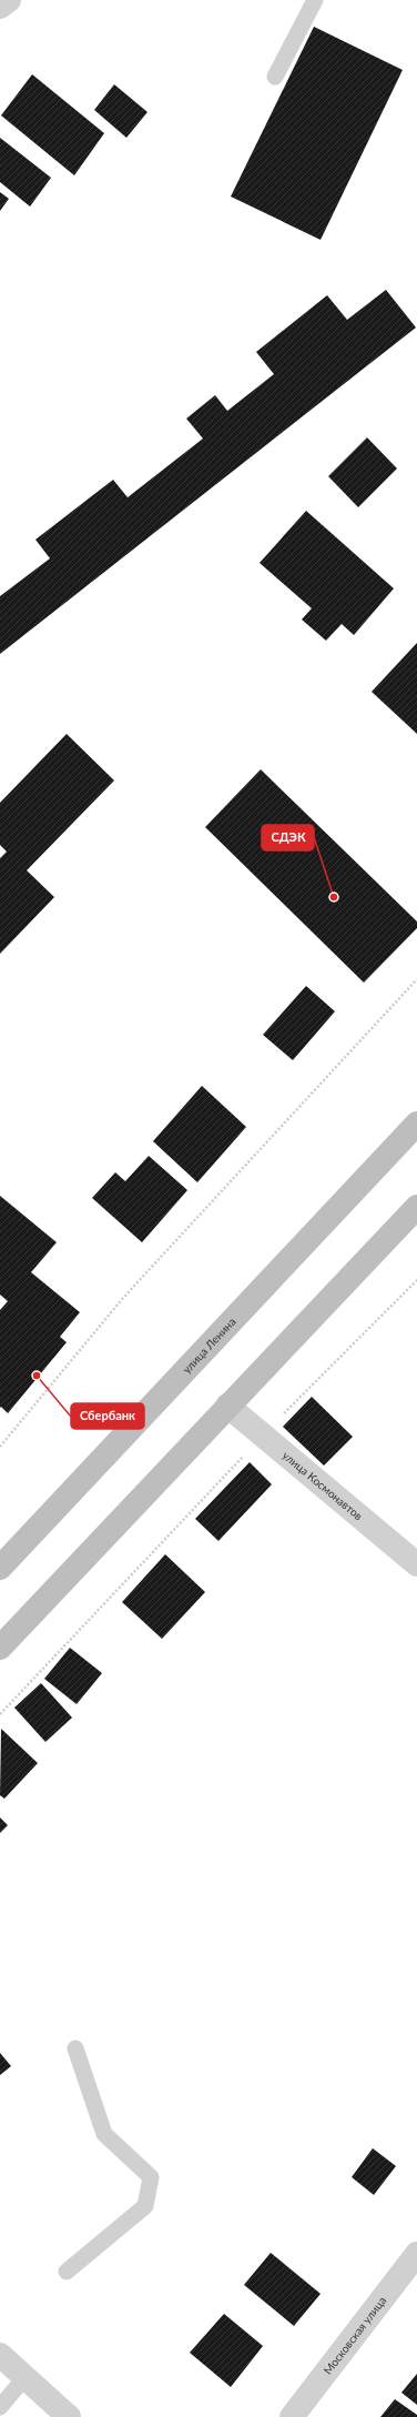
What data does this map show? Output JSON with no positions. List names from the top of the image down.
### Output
{
  "streets": {
    "main road": ["улица Ленина"],
    "street": ["улица Космонавтов", "Московская улица"]
  },
  "places": ["СДЭК", "Сбербанк"]
}
